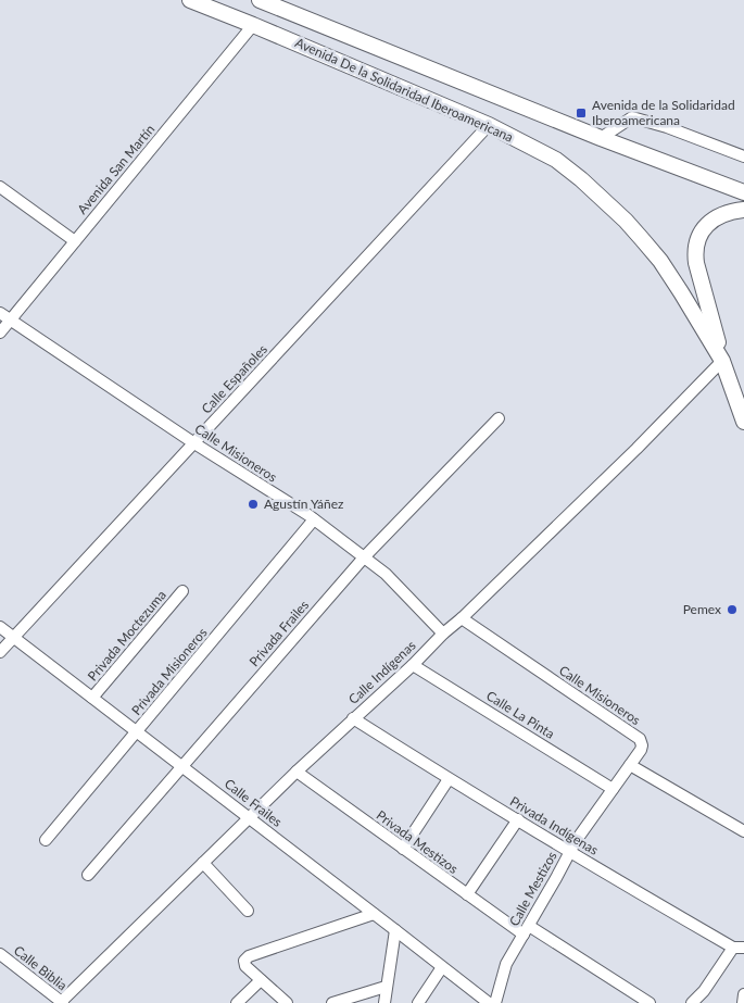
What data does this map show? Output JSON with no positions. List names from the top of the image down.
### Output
{
  "streets": {
    "highway": ["Avenida De la Solidaridad Iberoamericana"],
    "street": [
      "Avenida San Martín",
      "Calle Españoles",
      "Calle Misioneros",
      "Privada Frailes",
      "Privada Moctezuma",
      "Privada Misioneros",
      "Calle Indígenas",
      "Calle La Pinta",
      "Calle Frailes",
      "Privada Indígenas",
      "Privada Mestizos",
      "Calle Mestizos",
      "Calle Biblia"
    ]
  },
  "crossings": [
    ["Avenida De la Solidaridad Iberoamericana", "Avenida San Martín"],
    ["Avenida De la Solidaridad Iberoamericana", "Calle Españoles"],
    ["Avenida De la Solidaridad Iberoamericana", "Calle Indígenas"],
    ["Avenida San Martín", "Calle Misioneros"],
    ["Calle Españoles", "Calle Misioneros"],
    ["Calle Españoles", "Calle Frailes"],
    ["Calle Misioneros", "Privada Frailes"],
    ["Calle Misioneros", "Privada Misioneros"],
    ["Calle Misioneros", "Calle Indígenas"],
    ["Calle Misioneros", "Calle Mestizos"],
    ["Privada Frailes", "Calle Frailes"],
    ["Privada Moctezuma", "Calle Frailes"],
    ["Privada Misioneros", "Calle Frailes"],
    ["Calle Indígenas", "Calle La Pinta"],
    ["Calle Indígenas", "Calle Frailes"],
    ["Calle Indígenas", "Privada Indígenas"],
    ["Calle Indígenas", "Privada Mestizos"],
    ["Calle Indígenas", "Calle Biblia"],
    ["Calle La Pinta", "Calle Mestizos"],
    ["Privada Indígenas", "Calle Mestizos"],
    ["Privada Mestizos", "Calle Mestizos"]
  ],
  "places": {
    "transit": ["Avenida de la Solidaridad Iberoamericana"],
    "other": ["Agustín Yáñez", "Pemex"]
  }
}
